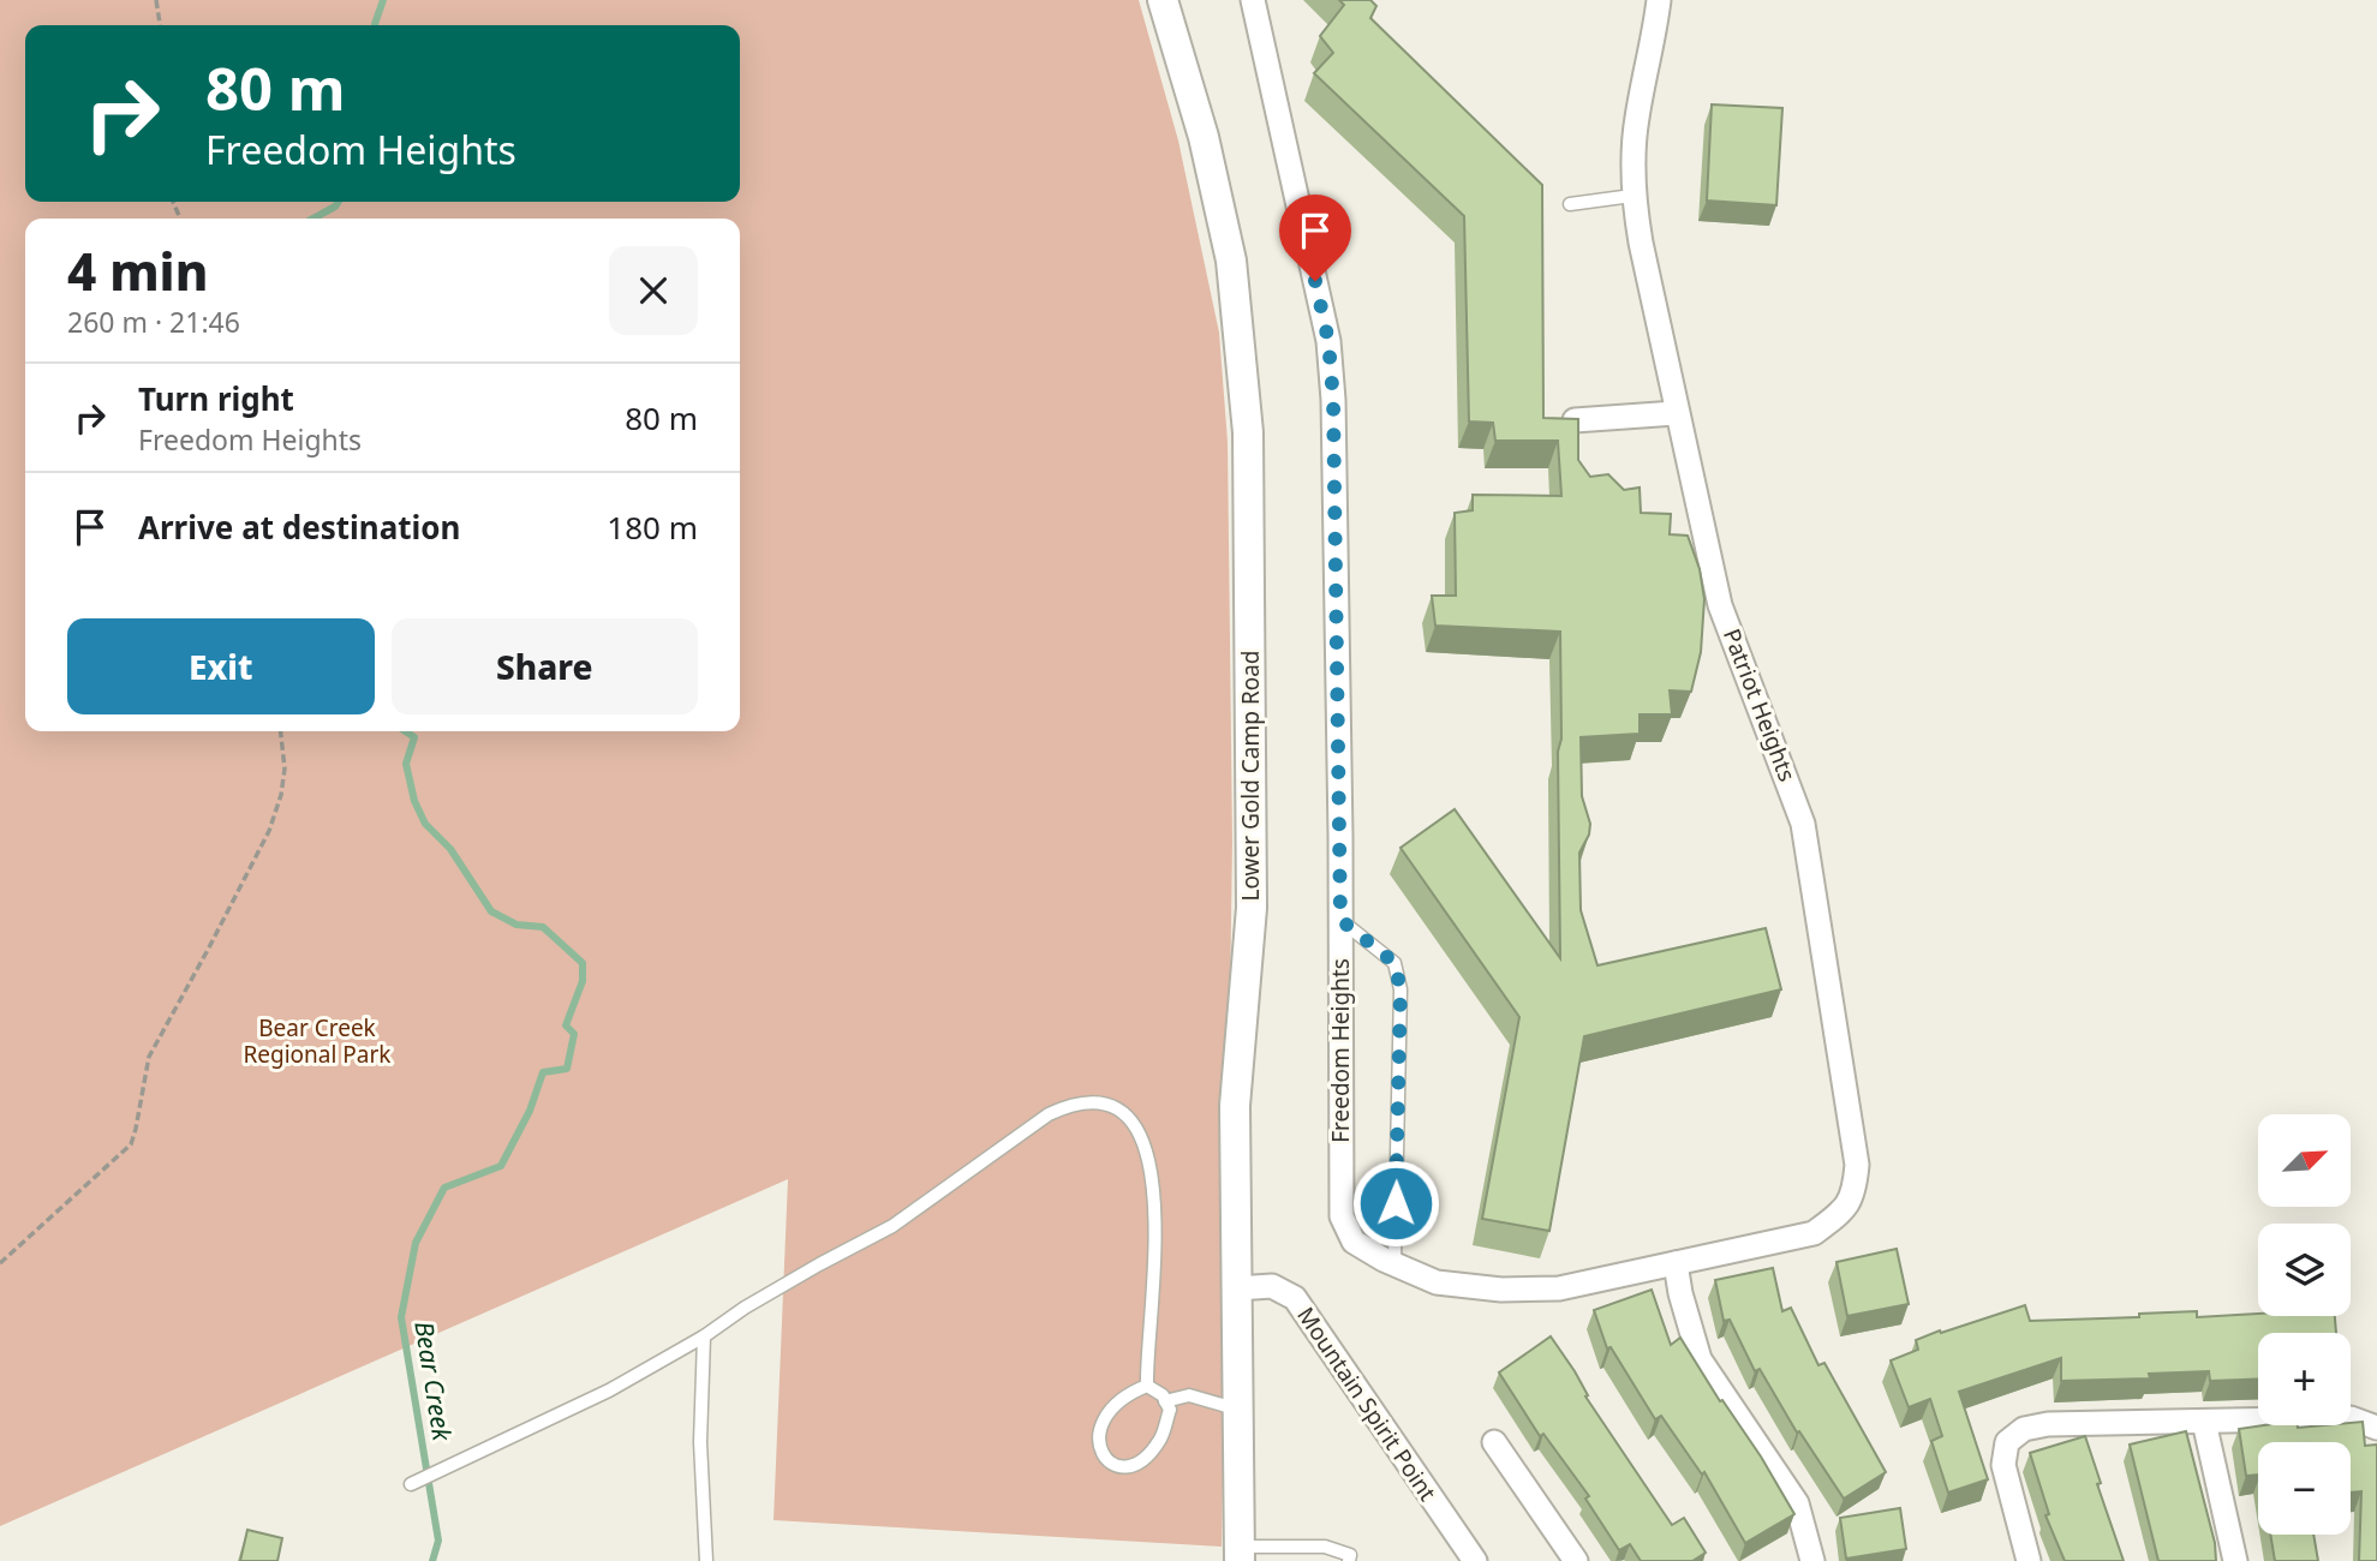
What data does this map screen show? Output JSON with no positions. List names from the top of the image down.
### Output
{
  "streets": {
    "street": [
      "Patriot Heights",
      "Lower Gold Camp Road",
      "Freedom Heights",
      "Mountain Spirit Point"
    ]
  },
  "crossings": [
    ["Patriot Heights", "Freedom Heights"],
    ["Lower Gold Camp Road", "Mountain Spirit Point"]
  ],
  "water": ["Bear Creek"],
  "parks": ["Bear Creek Regional Park"],
  "north": "top right",
  "page": {
    "turn": ["80 m", "Freedom Heights"],
    "heading": ["4 min", "260 m · 21:46"],
    "list": [
      {
        "name": "Turn right",
        "note": "Freedom Heights",
        "value": "80 m"
      },
      {
        "name": "Arrive at destination",
        "value": "180 m"
      }
    ],
    "buttons": ["Exit", "Share"],
    "map_buttons": ["+", "−"]
  }
}
